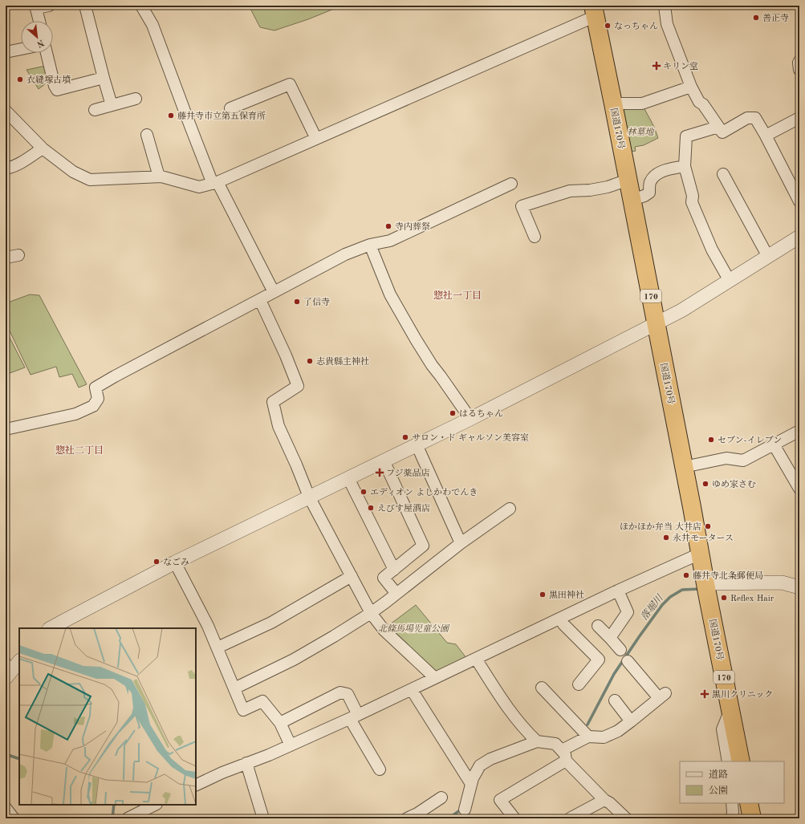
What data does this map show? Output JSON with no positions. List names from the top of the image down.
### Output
{
  "streets": {
    "highway": ["国道170号", "170"]
  },
  "districts": ["惣社一丁目", "惣社二丁目"],
  "water": ["落堀川"],
  "parks": ["林墓地", "北條馬場児童公園"],
  "places": {
    "other": [
      "善正寺",
      "なっちゃん",
      "衣縫塚古墳",
      "藤井寺市立第五保育所",
      "寺内葬祭",
      "了信寺",
      "志貴縣主神社",
      "はるちゃん",
      "サロン・ド ギャルソン美容室",
      "セブン-イレブン",
      "ゆめ家さむ",
      "エディオン よしかわでんき",
      "えびす屋酒店",
      "ほかほか弁当 大井店",
      "永井モータース",
      "なごみ",
      "藤井寺北条郵便局",
      "黒田神社",
      "Reflex Hair"
    ],
    "health": ["キリン堂", "フジ薬品店", "黒川クリニック"]
  },
  "legend": ["道路", "公園"],
  "north": "bottom right"
}
